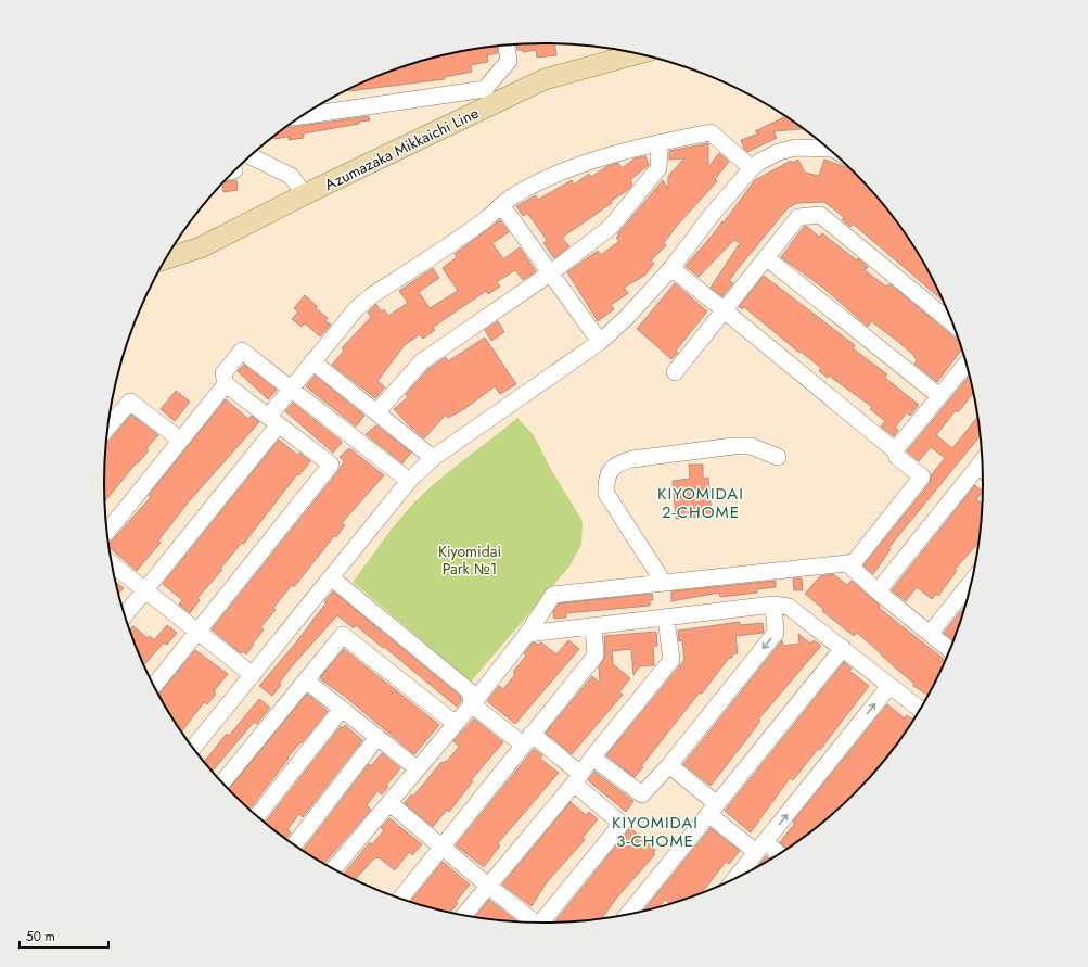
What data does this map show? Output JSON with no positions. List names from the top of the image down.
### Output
{
  "streets": {
    "main road": ["Azumazaka Mikkaichi Line"]
  },
  "districts": ["KIYOMIDAI 2-CHOME", "KIYOMIDAI 3-CHOME"],
  "parks": ["Kiyomidai Park №1"],
  "scale_bar": "50 m"
}
